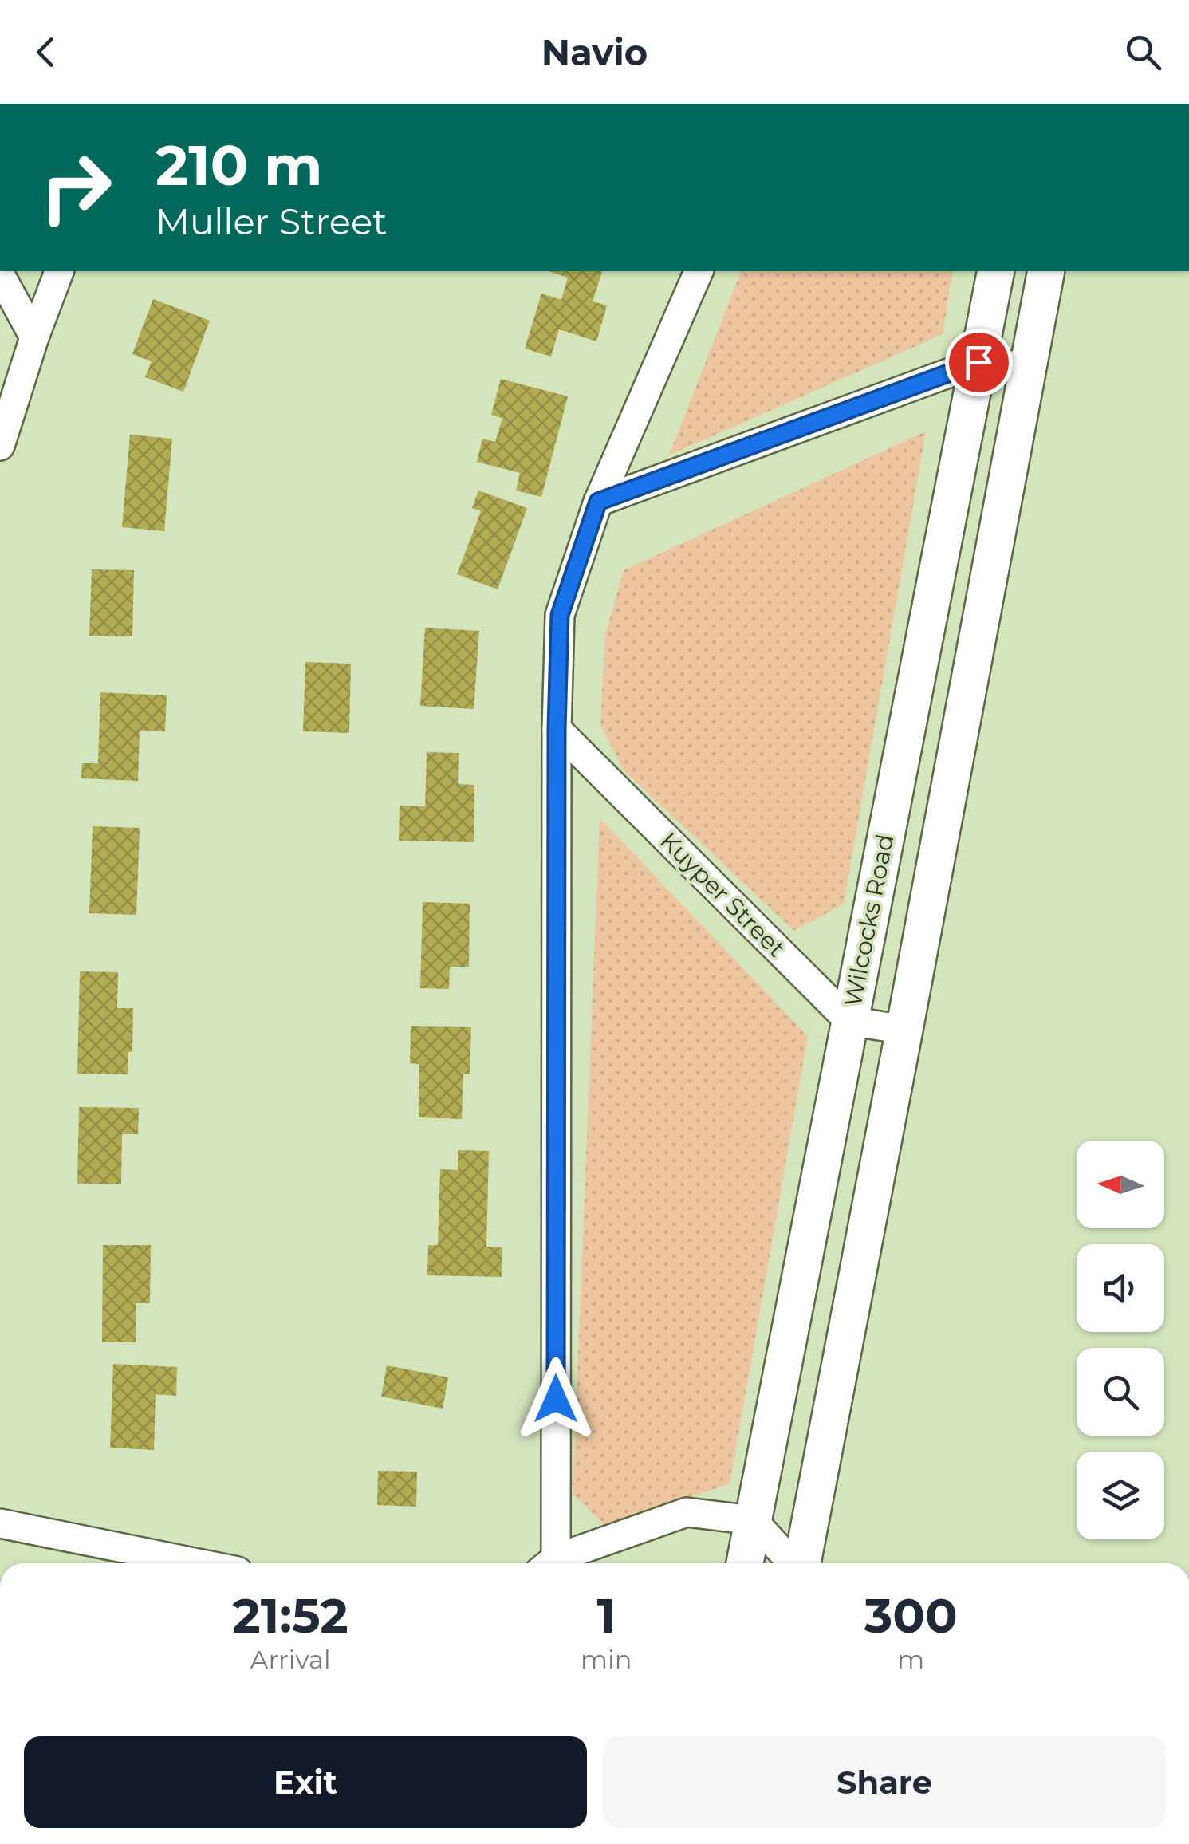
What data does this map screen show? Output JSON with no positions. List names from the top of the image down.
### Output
{
  "streets": {
    "street": ["Kuyper Street", "Wilcocks Road"]
  },
  "crossings": [
    ["Kuyper Street", "Wilcocks Road"]
  ],
  "north": "left",
  "page": {
    "header": "Navio",
    "turn": ["210 m", "Muller Street"],
    "eta": [
      "21:52",
      "Arrival",
      "1",
      "min",
      "300",
      "m"
    ],
    "buttons": ["Exit", "Share"]
  }
}
